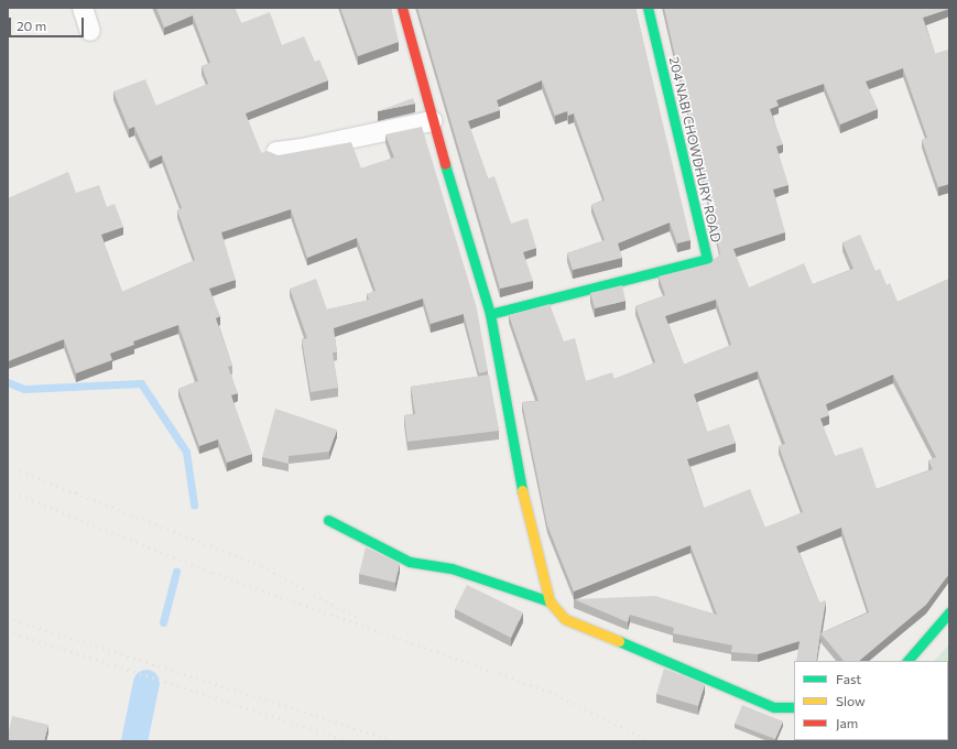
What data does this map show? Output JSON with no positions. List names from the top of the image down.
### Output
{
  "streets": {
    "street": ["204 NABI CHOWDHURY ROAD"]
  },
  "legend": ["Fast", "Slow", "Jam"],
  "scale_bar": "20 m"
}
